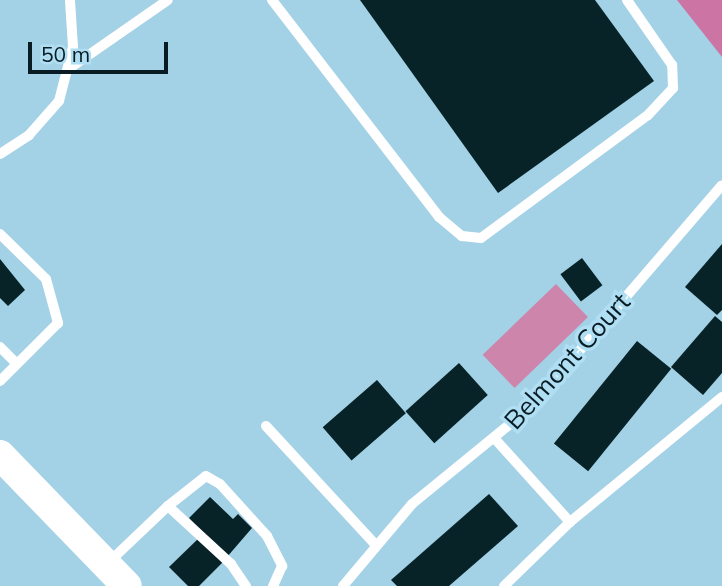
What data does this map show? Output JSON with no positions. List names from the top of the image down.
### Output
{
  "streets": {
    "lane": ["Belmont Court"]
  },
  "scale_bar": "50 m"
}
